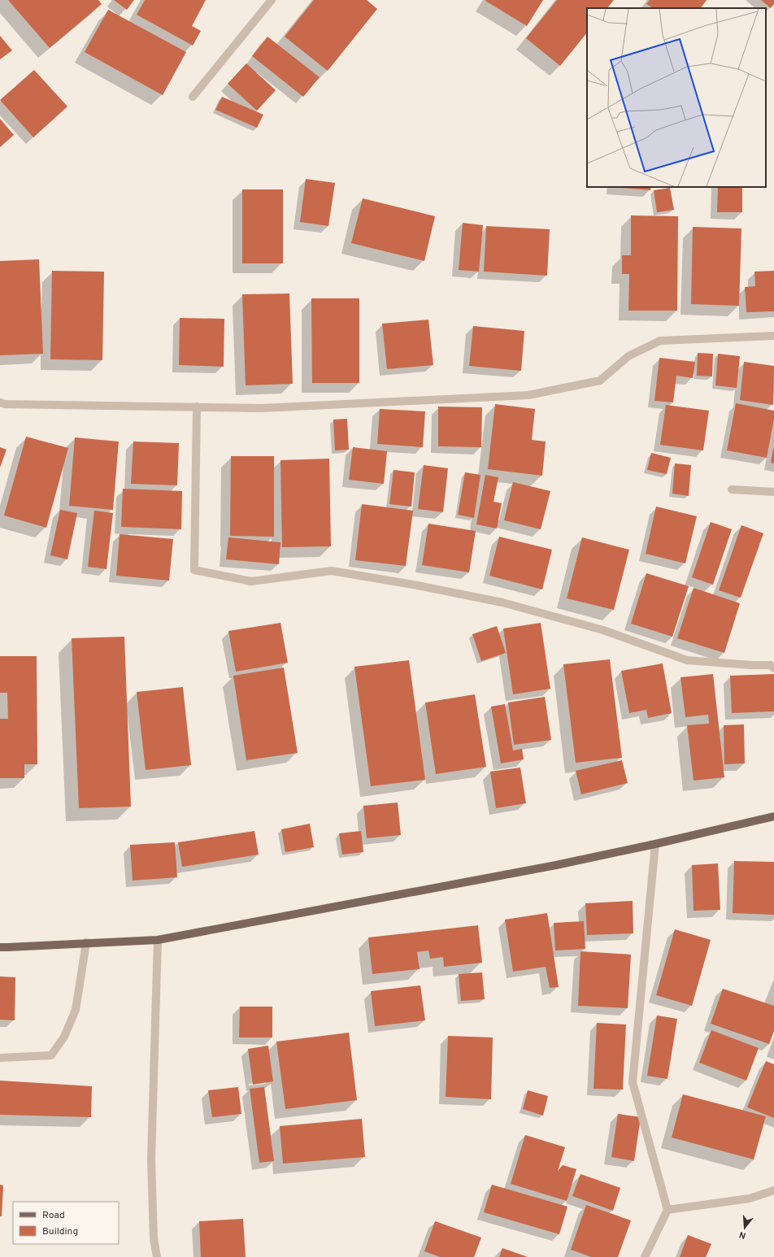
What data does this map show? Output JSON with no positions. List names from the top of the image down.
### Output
{
  "legend": ["Road", "Building"],
  "north": "bottom"
}
